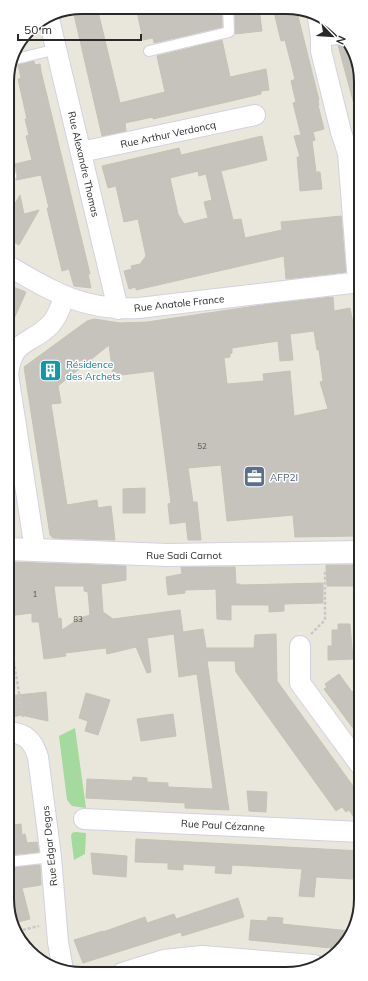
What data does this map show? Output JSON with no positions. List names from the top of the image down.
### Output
{
  "streets": {
    "street": [
      "Rue Arthur Verdoncq",
      "Rue Alexandre Thomas",
      "Rue Anatole France",
      "Rue Sadi Carnot",
      "Rue Paul Cézanne",
      "Rue Edgar Degas"
    ]
  },
  "crossings": [
    ["Rue Arthur Verdoncq", "Rue Alexandre Thomas"],
    ["Rue Alexandre Thomas", "Rue Anatole France"]
  ],
  "places": {
    "building": ["Résidence des Archets"],
    "office": ["AFP2I"]
  },
  "house_numbers": ["52", "1", "83"],
  "scale_bar": "50 m",
  "north": "bottom right"
}
